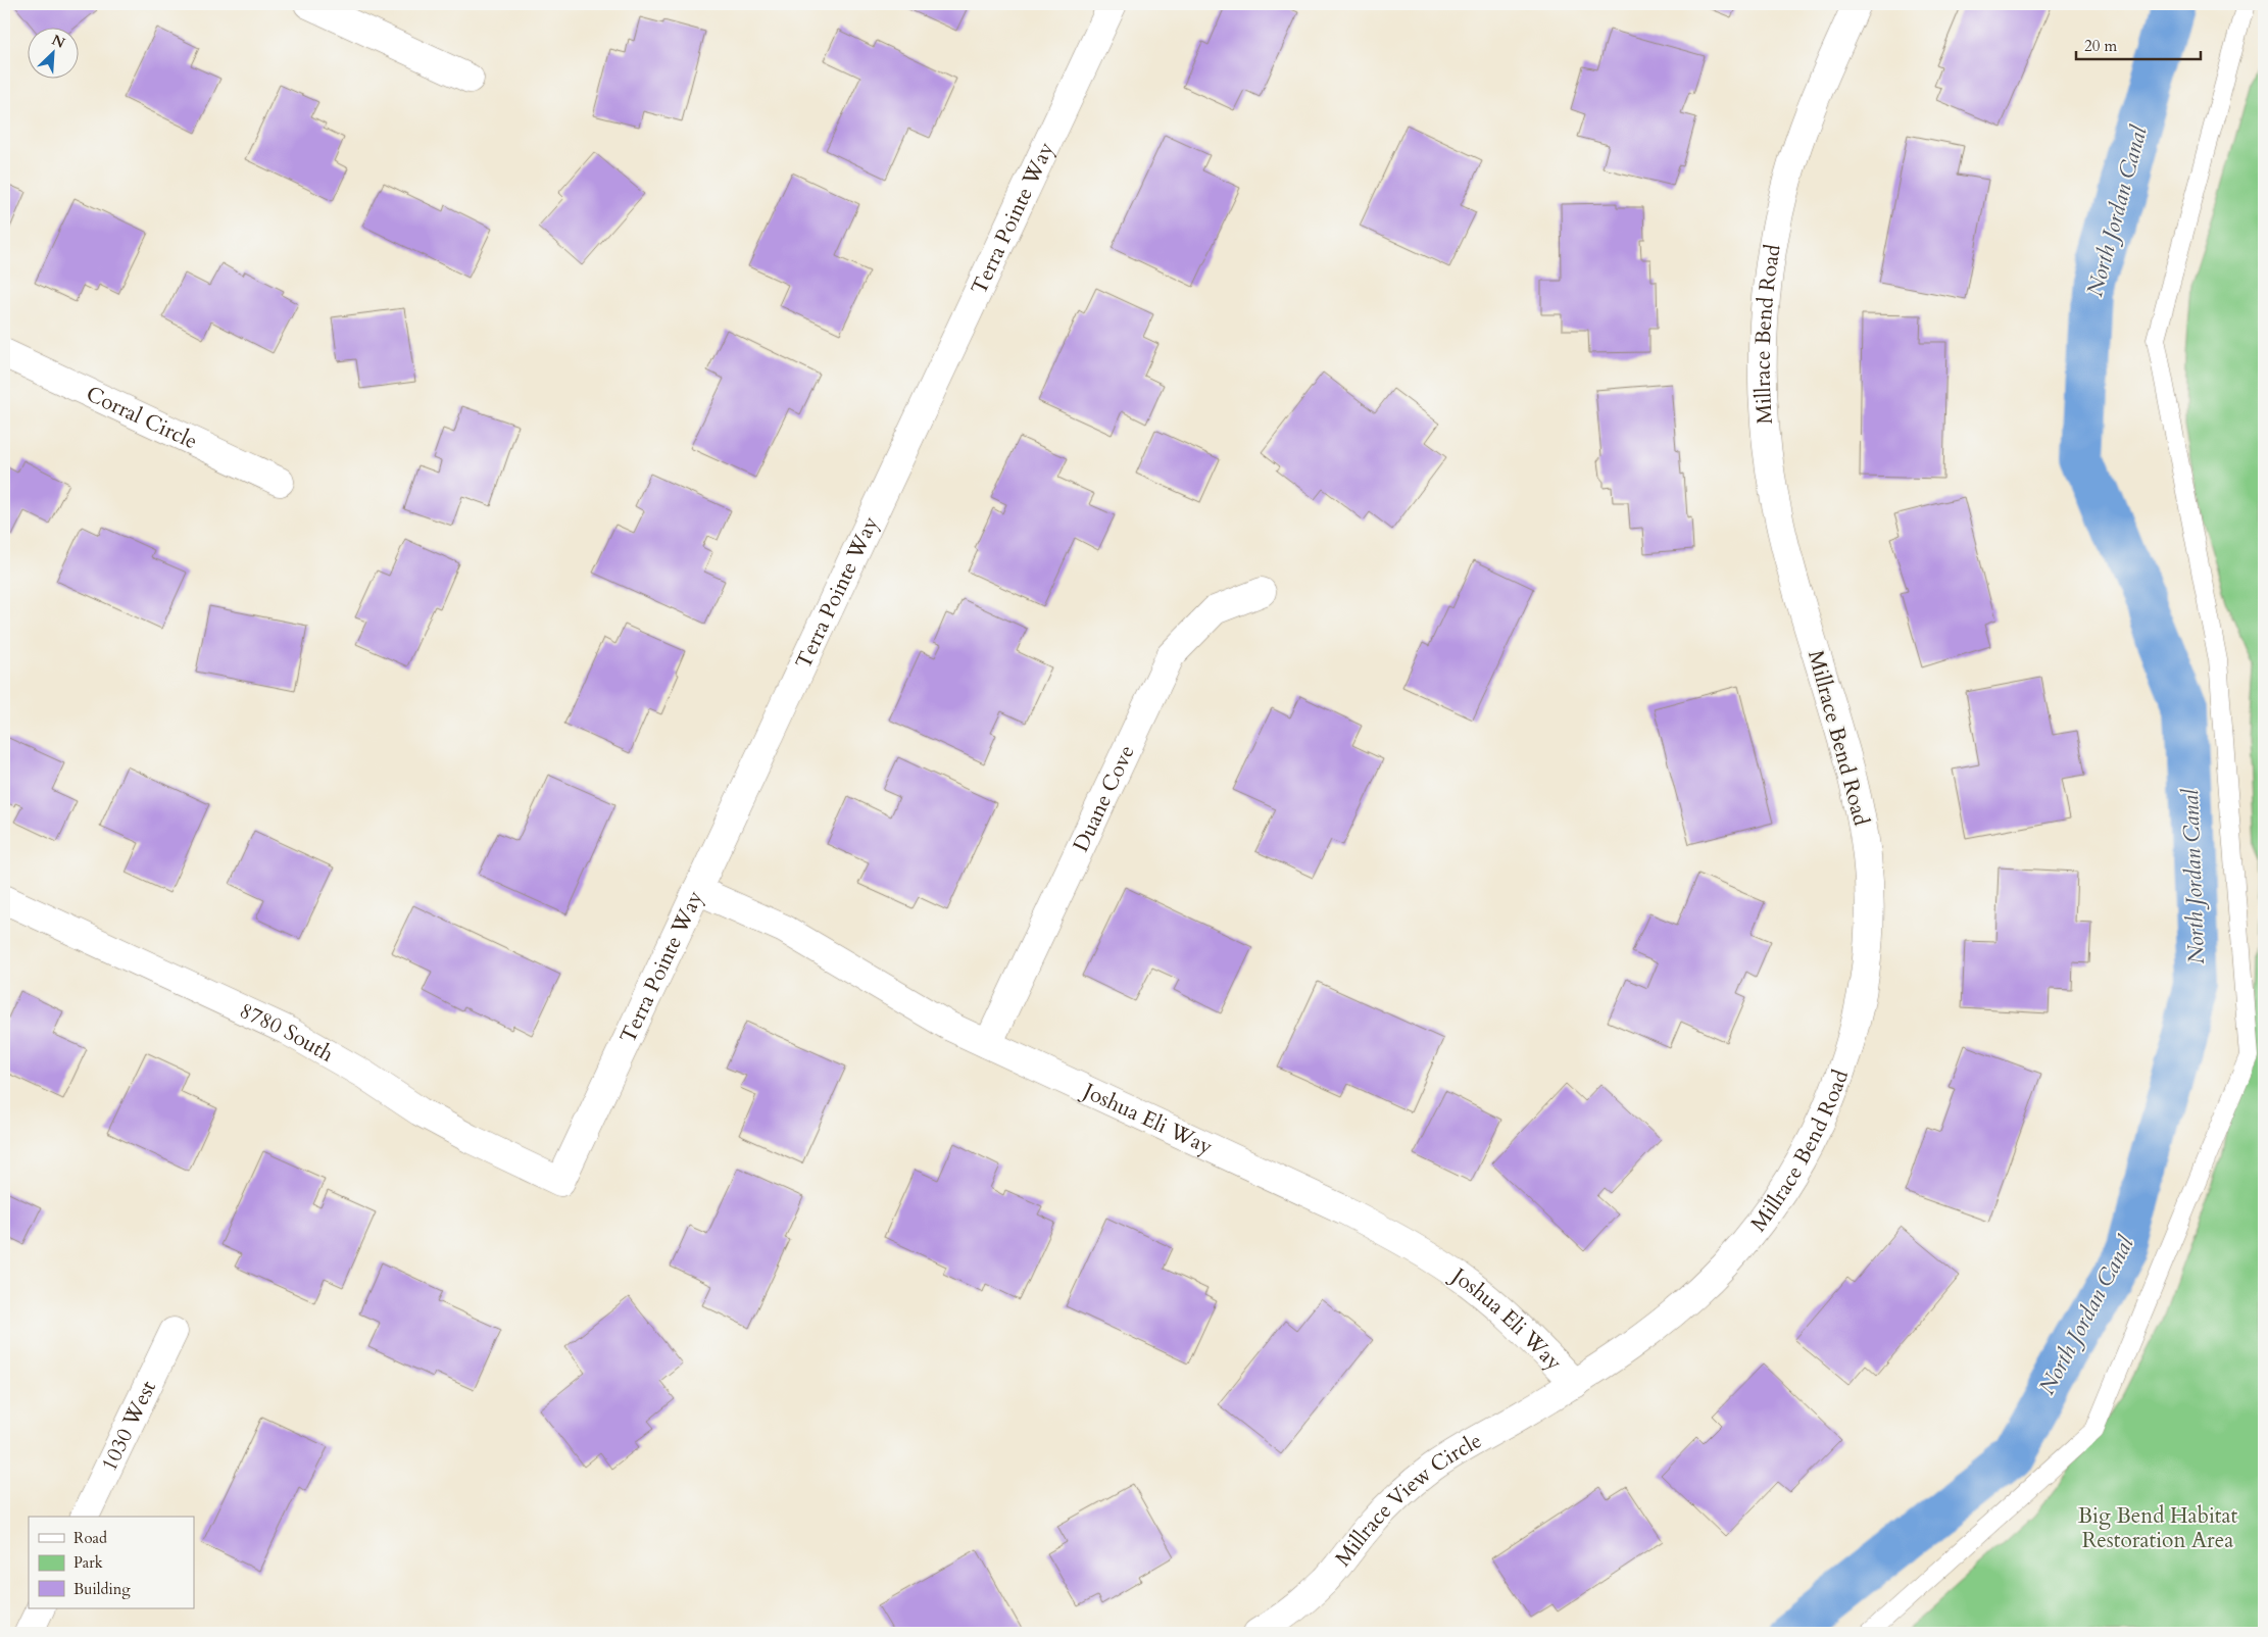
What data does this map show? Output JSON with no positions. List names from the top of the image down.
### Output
{
  "streets": {
    "street": [
      "Terra Pointe Way",
      "Millrace Bend Road",
      "Corral Circle",
      "Duane Cove",
      "8780 South",
      "Joshua Eli Way",
      "1030 West",
      "Millrace View Circle"
    ]
  },
  "crossings": [
    ["Terra Pointe Way", "8780 South"],
    ["Terra Pointe Way", "Joshua Eli Way"],
    ["Millrace Bend Road", "Joshua Eli Way"],
    ["Millrace Bend Road", "Millrace View Circle"],
    ["Duane Cove", "Joshua Eli Way"],
    ["Joshua Eli Way", "Millrace View Circle"]
  ],
  "water": ["North Jordan Canal"],
  "parks": ["Big Bend Habitat Restoration Area"],
  "legend": ["Road", "Park", "Building"],
  "scale_bar": "20 m",
  "north": "top right"
}
